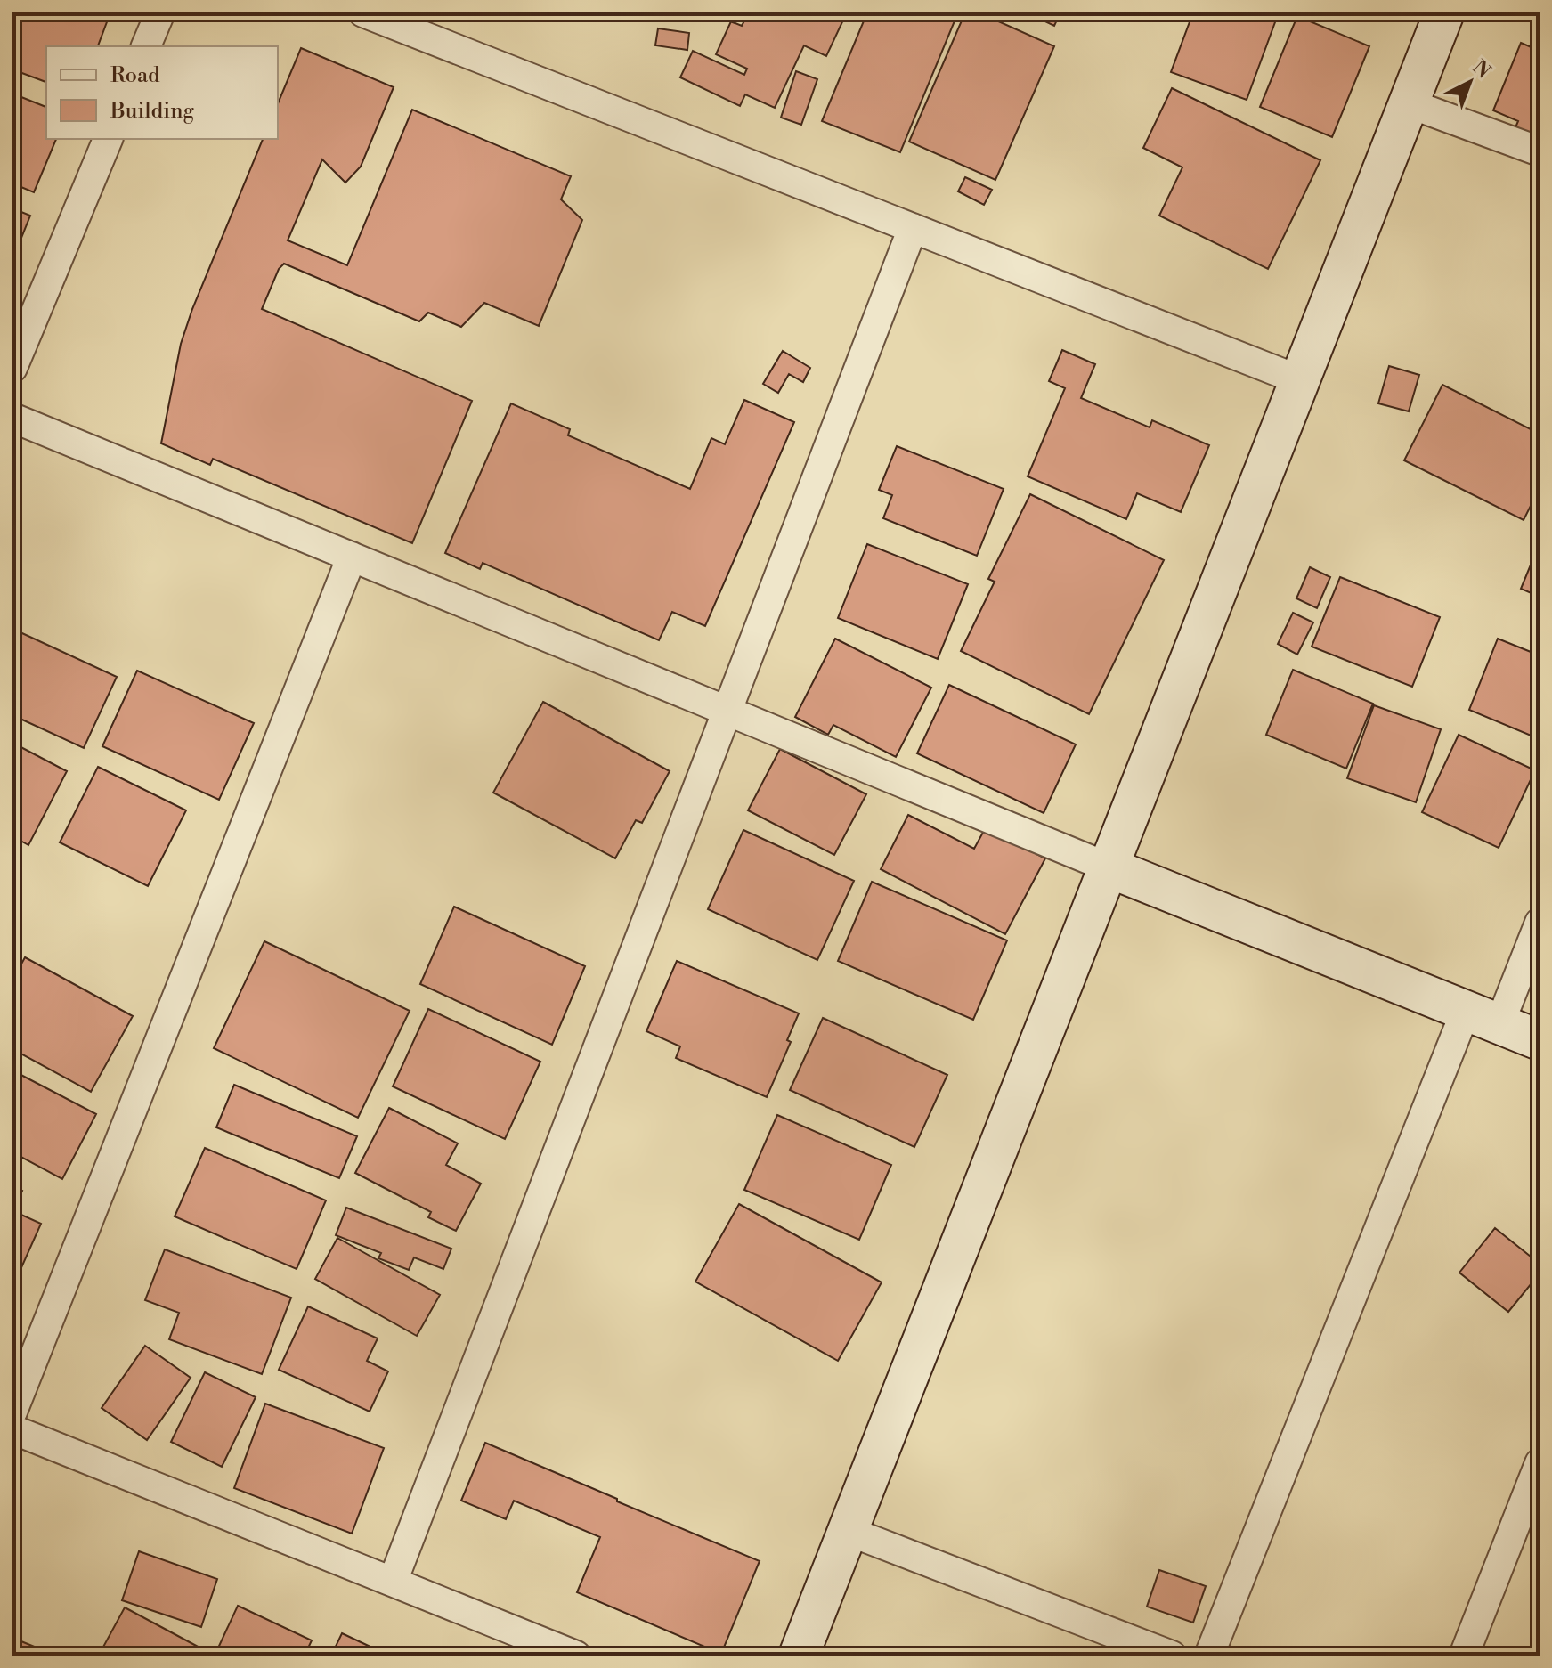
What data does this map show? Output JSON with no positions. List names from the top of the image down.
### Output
{
  "legend": ["Road", "Building"],
  "north": "top right"
}
